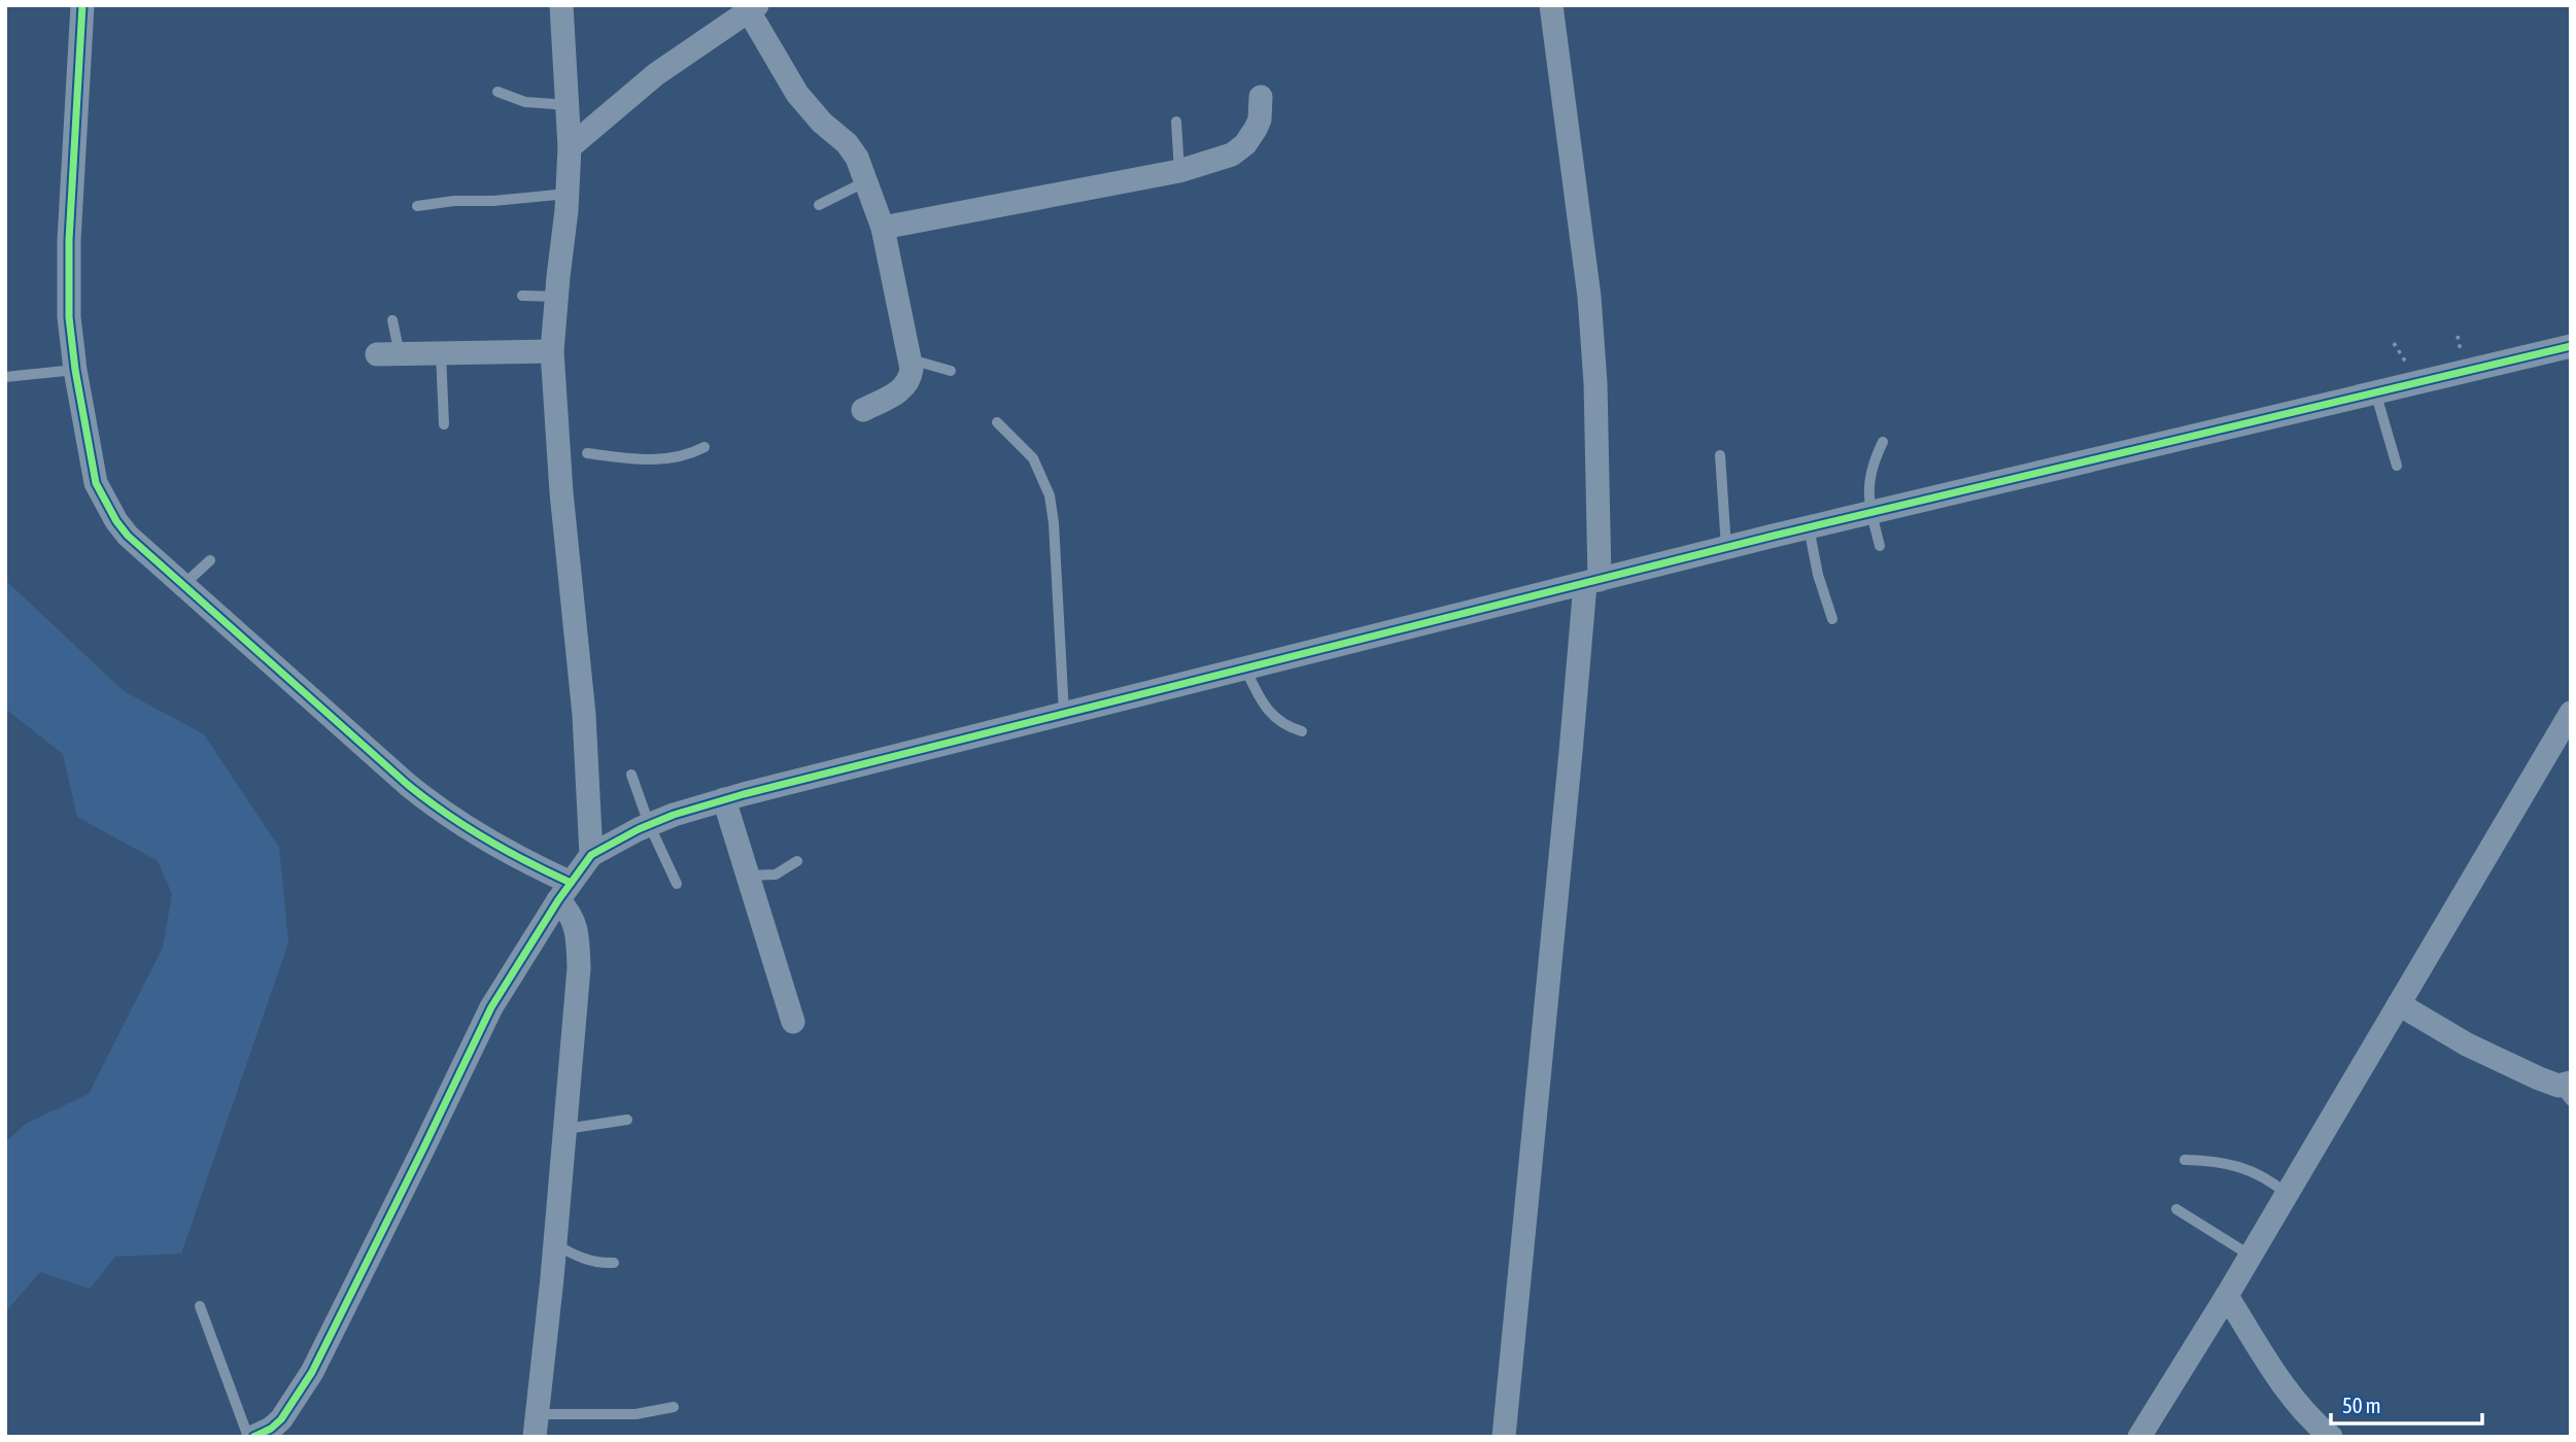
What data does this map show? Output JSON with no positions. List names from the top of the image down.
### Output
{
  "scale_bar": "50 m"
}
